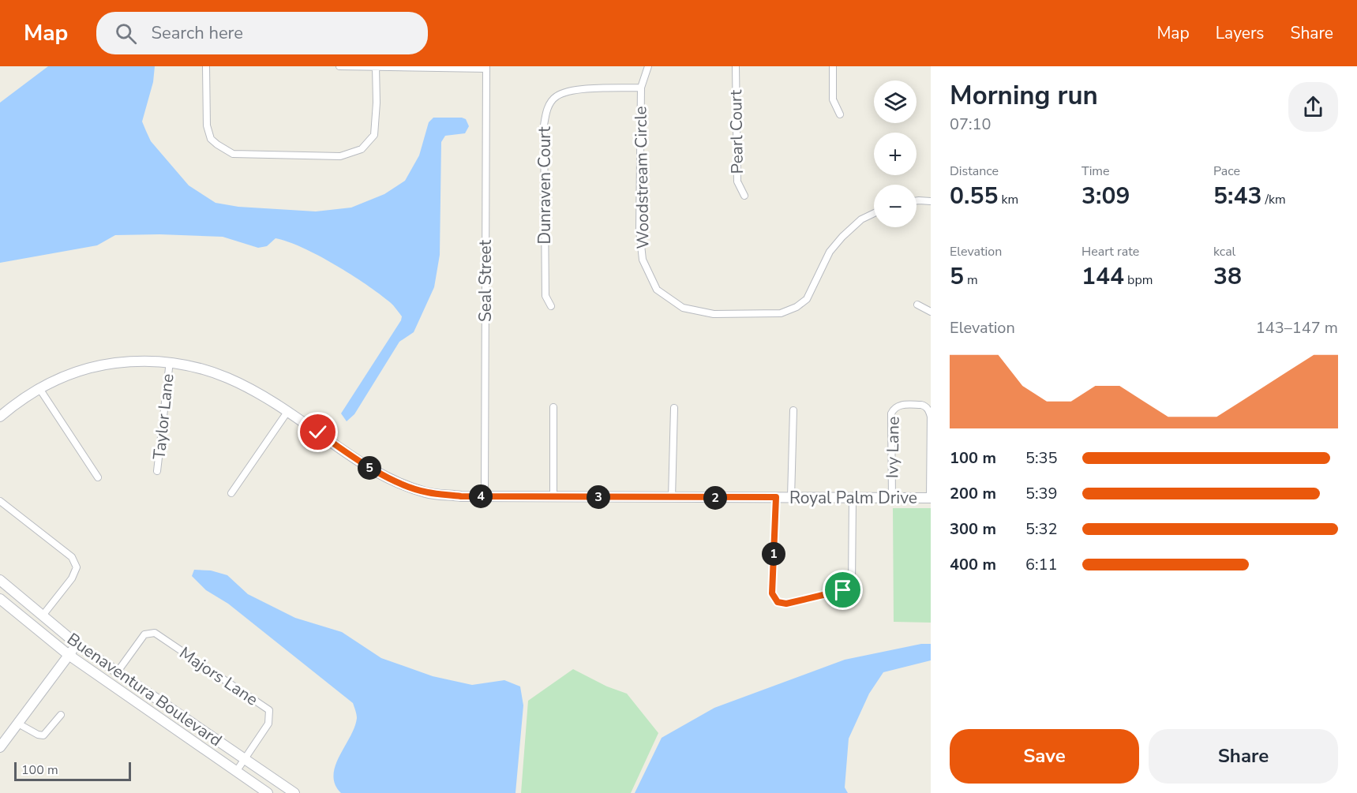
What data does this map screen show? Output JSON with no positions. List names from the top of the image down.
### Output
{
  "streets": {
    "street": [
      "Pearl Court",
      "Woodstream Circle",
      "Dunraven Court",
      "Seal Street",
      "Taylor Lane",
      "Ivy Lane",
      "Royal Palm Drive",
      "Majors Lane",
      "Buenaventura Boulevard"
    ]
  },
  "crossings": [
    ["Woodstream Circle", "Dunraven Court"],
    ["Seal Street", "Royal Palm Drive"],
    ["Taylor Lane", "Royal Palm Drive"],
    ["Ivy Lane", "Royal Palm Drive"],
    ["Majors Lane", "Buenaventura Boulevard"]
  ],
  "scale_bar": "100 m",
  "page": {
    "header": "Map",
    "search": "Search here",
    "nav": ["Map", "Layers", "Share"],
    "heading": ["Morning run", "07:10"],
    "map_buttons": ["+", "−"],
    "stats": [
      ["Distance", "0.55 km"],
      ["Time", "3:09"],
      ["Pace", "5:43 /km"],
      ["Elevation", "5 m"],
      ["Heart rate", "144 bpm"],
      ["kcal", "38"]
    ],
    "chart": ["Elevation", "143–147 m"],
    "list": [
      {
        "name": "100 m",
        "note": "5:35"
      },
      {
        "name": "200 m",
        "note": "5:39"
      },
      {
        "name": "300 m",
        "note": "5:32"
      },
      {
        "name": "400 m",
        "note": "6:11"
      }
    ],
    "pins": [
      "5",
      "4",
      "3",
      "2",
      "1"
    ],
    "buttons": ["Save", "Share"],
    "scale": "100 m"
  }
}
